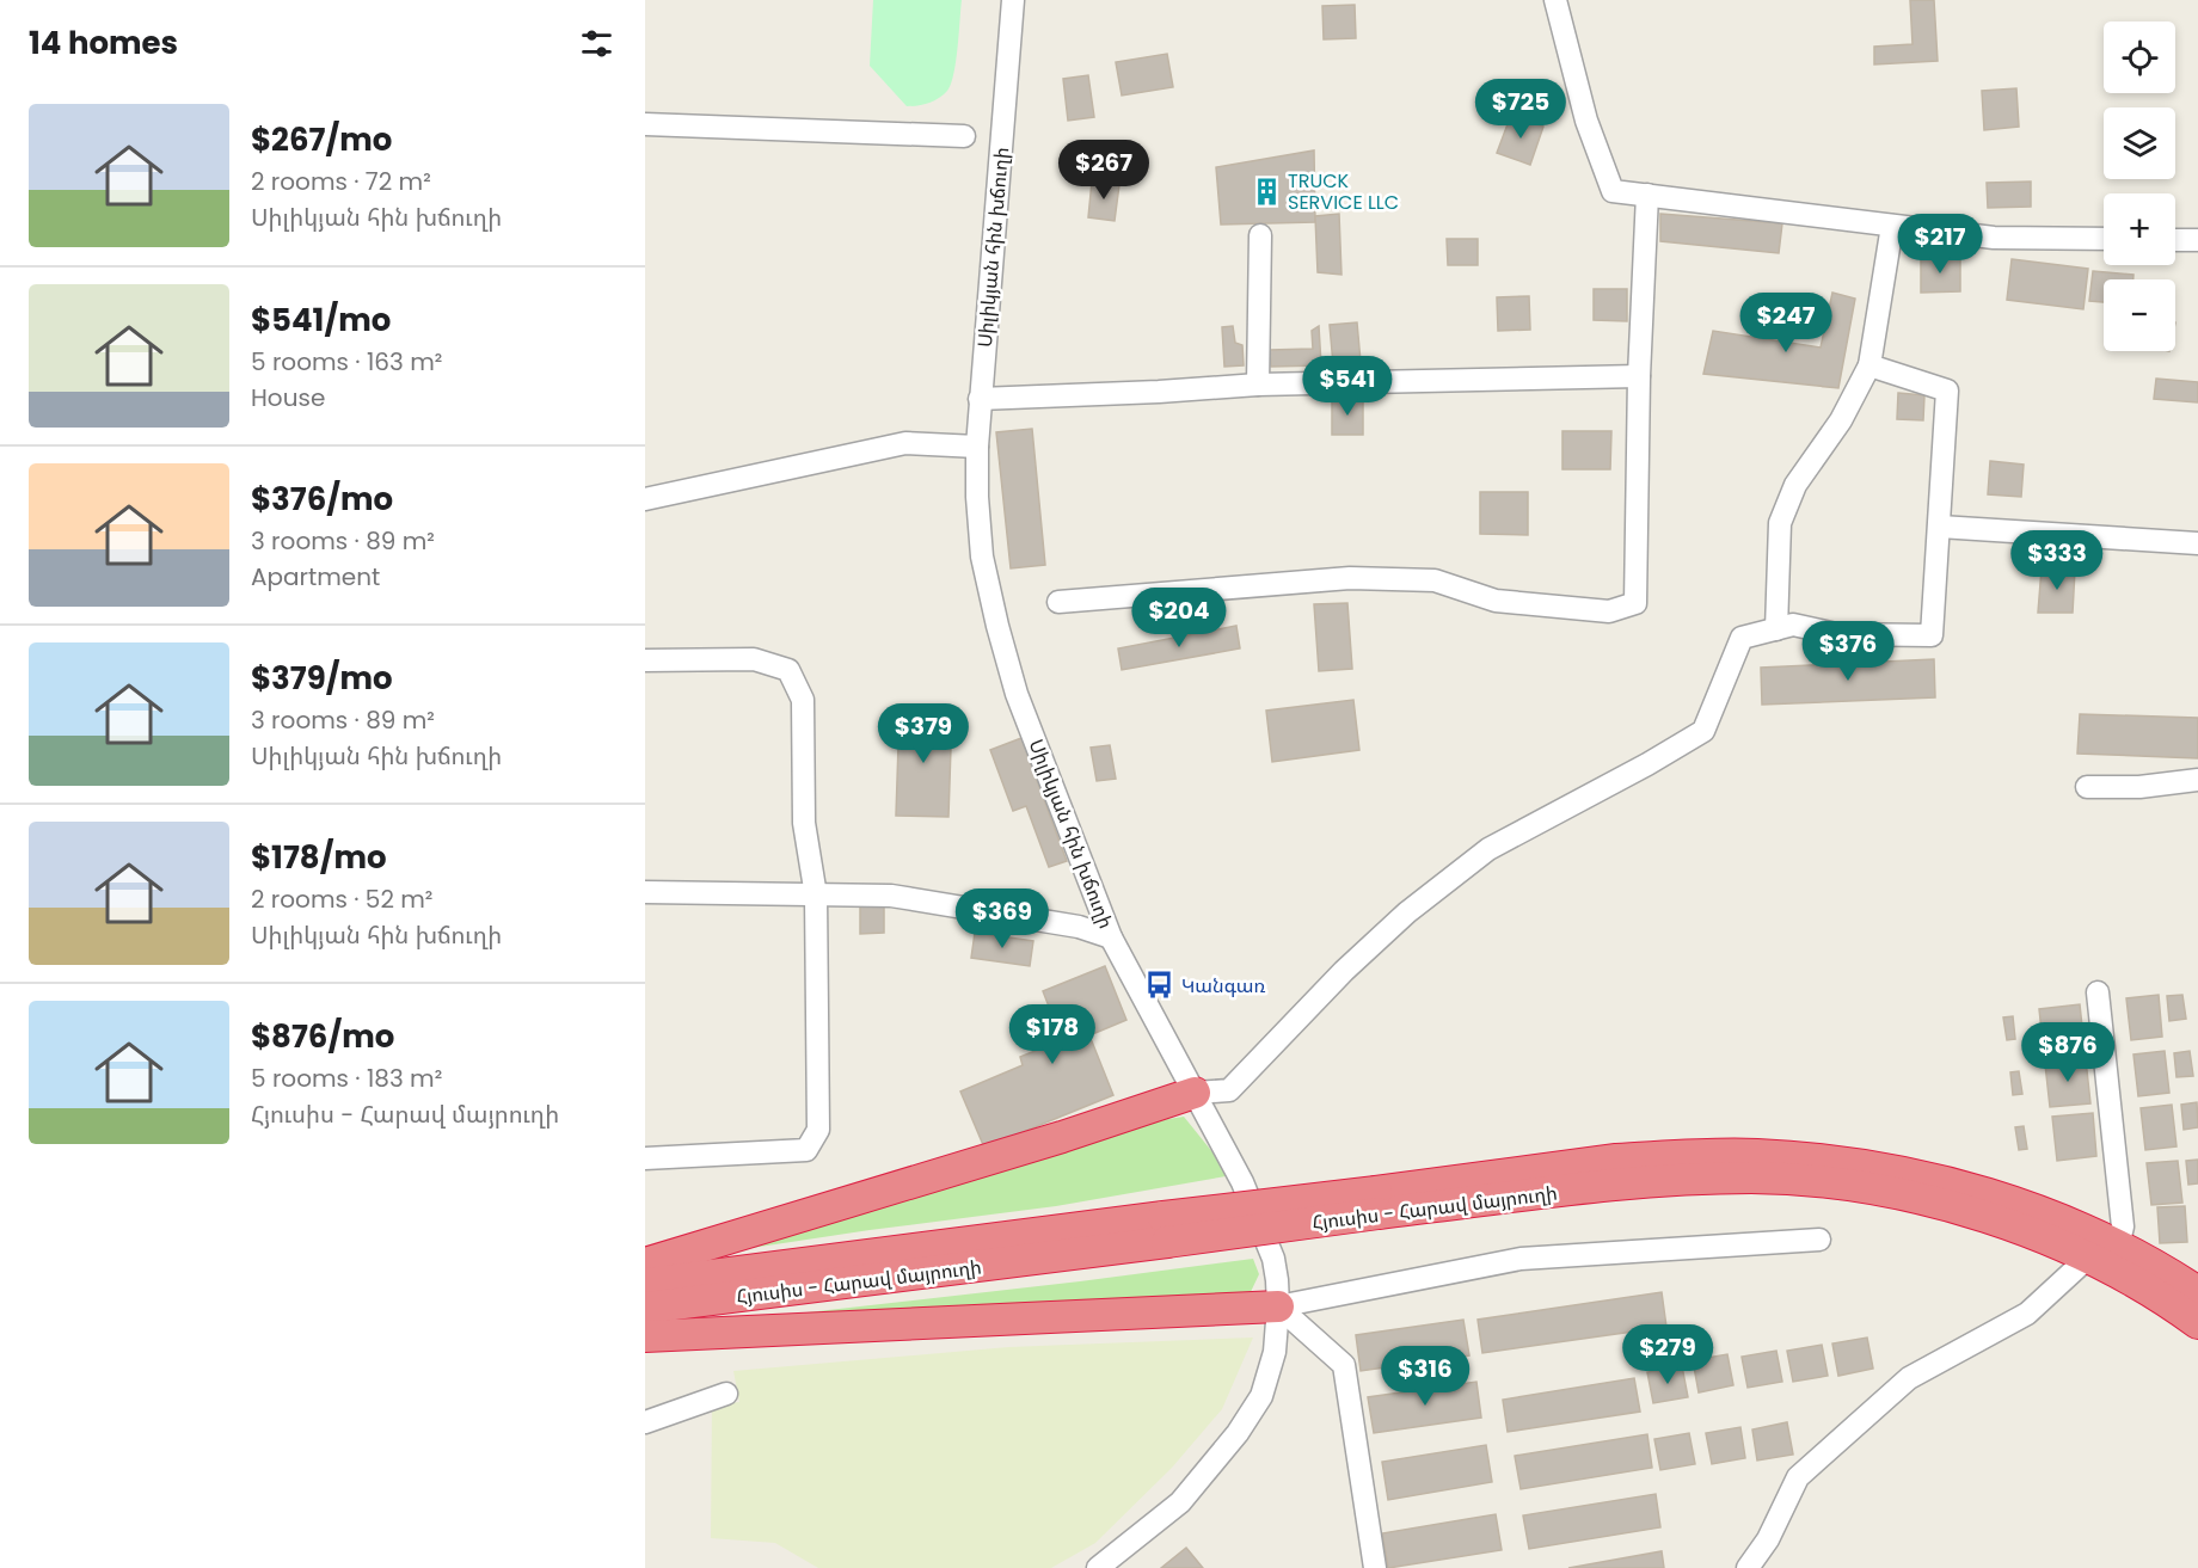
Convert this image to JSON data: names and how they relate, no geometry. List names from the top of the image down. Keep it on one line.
{"streets":{"highway":["Հյուսիս - Հարավ մայրուղի"],"street":["Սիլիկյան հին խճուղի"]},"places":{"building":["TRUCK SERVICE LLC"],"bus stop":["Կանգառ"]},"page":{"heading":"14 homes","map_buttons":["+","−"],"price":["$725","$267","$217","$247","$541","$333","$204","$376","$379","$369","$178","$876","$279","$316"],"list":[{"name":"$267/mo","note":"2 rooms · 72 m² · Սիլիկյան հին խճուղի"},{"name":"$541/mo","note":"5 rooms · 163 m² · House"},{"name":"$376/mo","note":"3 rooms · 89 m² · Apartment"},{"name":"$379/mo","note":"3 rooms · 89 m² · Սիլիկյան հին խճուղի"},{"name":"$178/mo","note":"2 rooms · 52 m² · Սիլիկյան հին խճուղի"},{"name":"$876/mo","note":"5 rooms · 183 m² · Հյուսիս - Հարավ մայրուղի"}]}}
